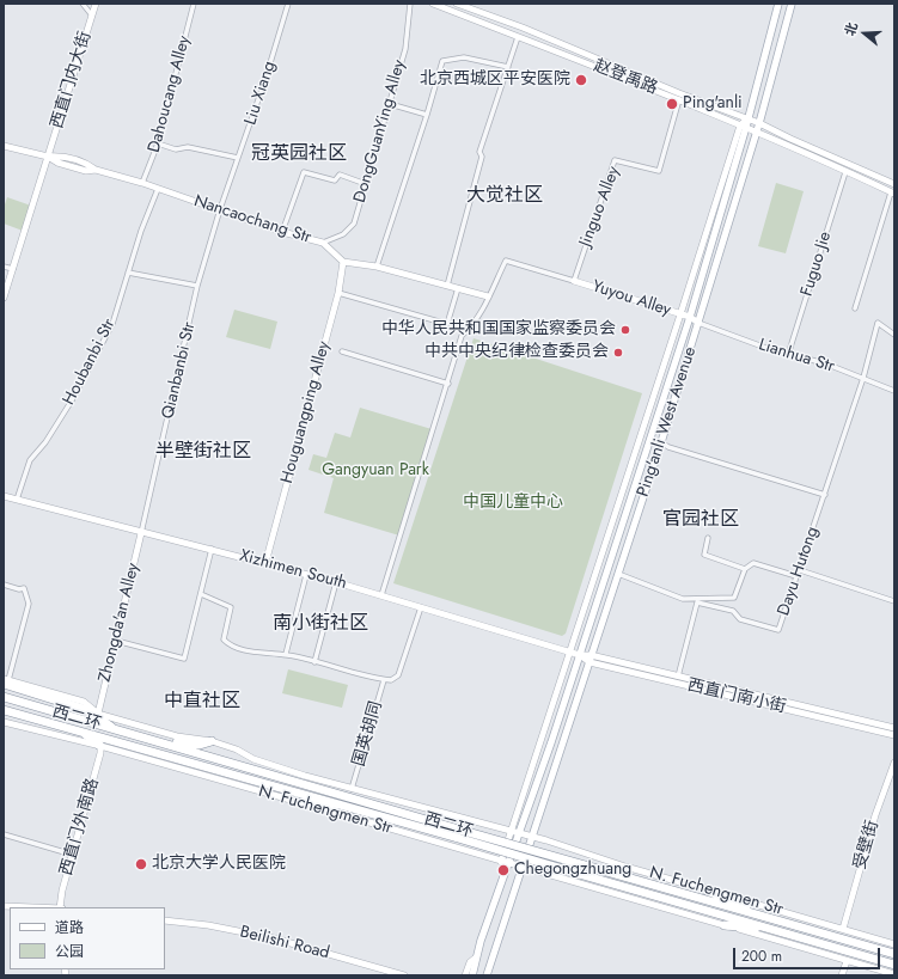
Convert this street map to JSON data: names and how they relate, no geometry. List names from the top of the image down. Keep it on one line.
{"streets":{"highway":["西二环"],"main road":["Ping'anli West Avenue"],"street":["赵登禹路","西直门内大街","Liu Xiang","Dahoucang Alley","DongGuanYing Alley","Jinguo Alley","Nancaochang Str","Fuguo Jie","Yuyou Alley","Lianhua Str","Houbanbi Str","Qianbanbi Str","Houguangping Alley","Xizhimen South","Dayu Hutong","Zhongda'an Alley","西直门南小街","国英胡同","N. Fuchengmen Str","西直门外南路","受壁街","Beilishi Road"]},"crossings":[["赵登禹路","Jinguo Alley"],["赵登禹路","Fuguo Jie"],["赵登禹路","Ping'anli West Avenue"],["西直门内大街","Nancaochang Str"],["Liu Xiang","Nancaochang Str"],["Liu Xiang","Qianbanbi Str"],["Dahoucang Alley","Nancaochang Str"],["DongGuanYing Alley","Nancaochang Str"],["Jinguo Alley","Yuyou Alley"],["Nancaochang Str","Houbanbi Str"],["Nancaochang Str","Qianbanbi Str"],["Nancaochang Str","Houguangping Alley"],["Fuguo Jie","Lianhua Str"],["Yuyou Alley","Ping'anli West Avenue"],["Lianhua Str","Ping'anli West Avenue"],["Lianhua Str","Dayu Hutong"],["Houbanbi Str","Xizhimen South"],["Qianbanbi Str","Xizhimen South"],["Qianbanbi Str","Zhongda'an Alley"],["Houguangping Alley","Xizhimen South"],["Ping'anli West Avenue","Xizhimen South"],["Ping'anli West Avenue","西直门南小街"],["Ping'anli West Avenue","N. Fuchengmen Str"],["Xizhimen South","Zhongda'an Alley"],["Xizhimen South","西直门南小街"],["Dayu Hutong","西直门南小街"],["Zhongda'an Alley","N. Fuchengmen Str"],["国英胡同","N. Fuchengmen Str"],["N. Fuchengmen Str","西直门外南路"],["N. Fuchengmen Str","受壁街"]],"districts":["冠英园社区","大觉社区","半壁街社区","官园社区","南小街社区","中直社区"],"parks":["Gangyuan Park","中国儿童中心"],"places":["北京西城区平安医院","Ping'anli","中华人民共和国国家监察委员会","中共中央纪律检查委员会","北京大学人民医院","Chegongzhuang"],"legend":["道路","公园"],"scale_bar":"200 m","north":"left"}
